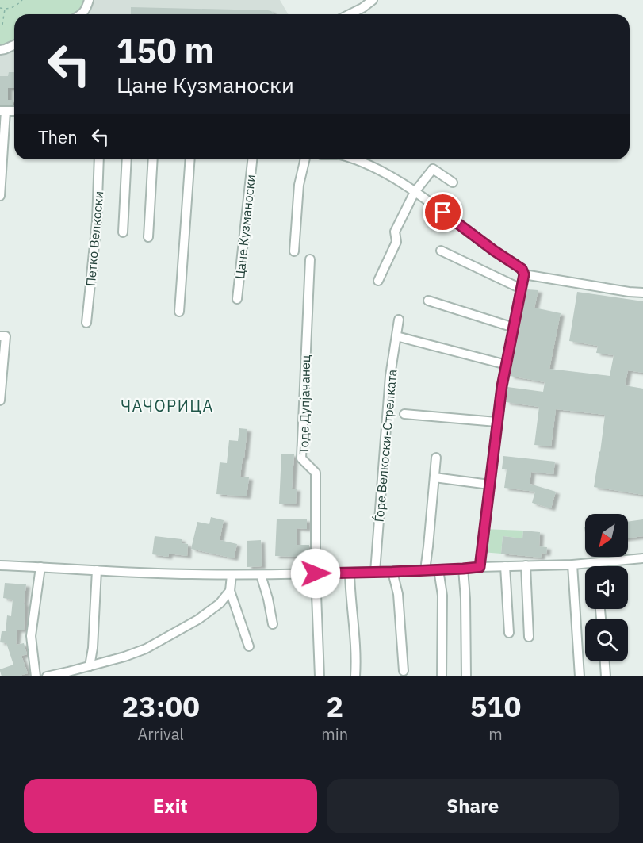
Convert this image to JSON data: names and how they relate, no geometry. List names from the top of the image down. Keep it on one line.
{"streets":{"street":["Цане Кузманоски","Петко Велкоски","Тоде Дупјачанец","Ѓоре Велкоски-Стрелката"]},"districts":["ЧАЧОРИЦА"],"north":"bottom left","page":{"turn":["150 m","Цане Кузманоски"],"then":"Then","eta":["23:00","Arrival","2","min","510","m"],"buttons":["Exit","Share"]}}
